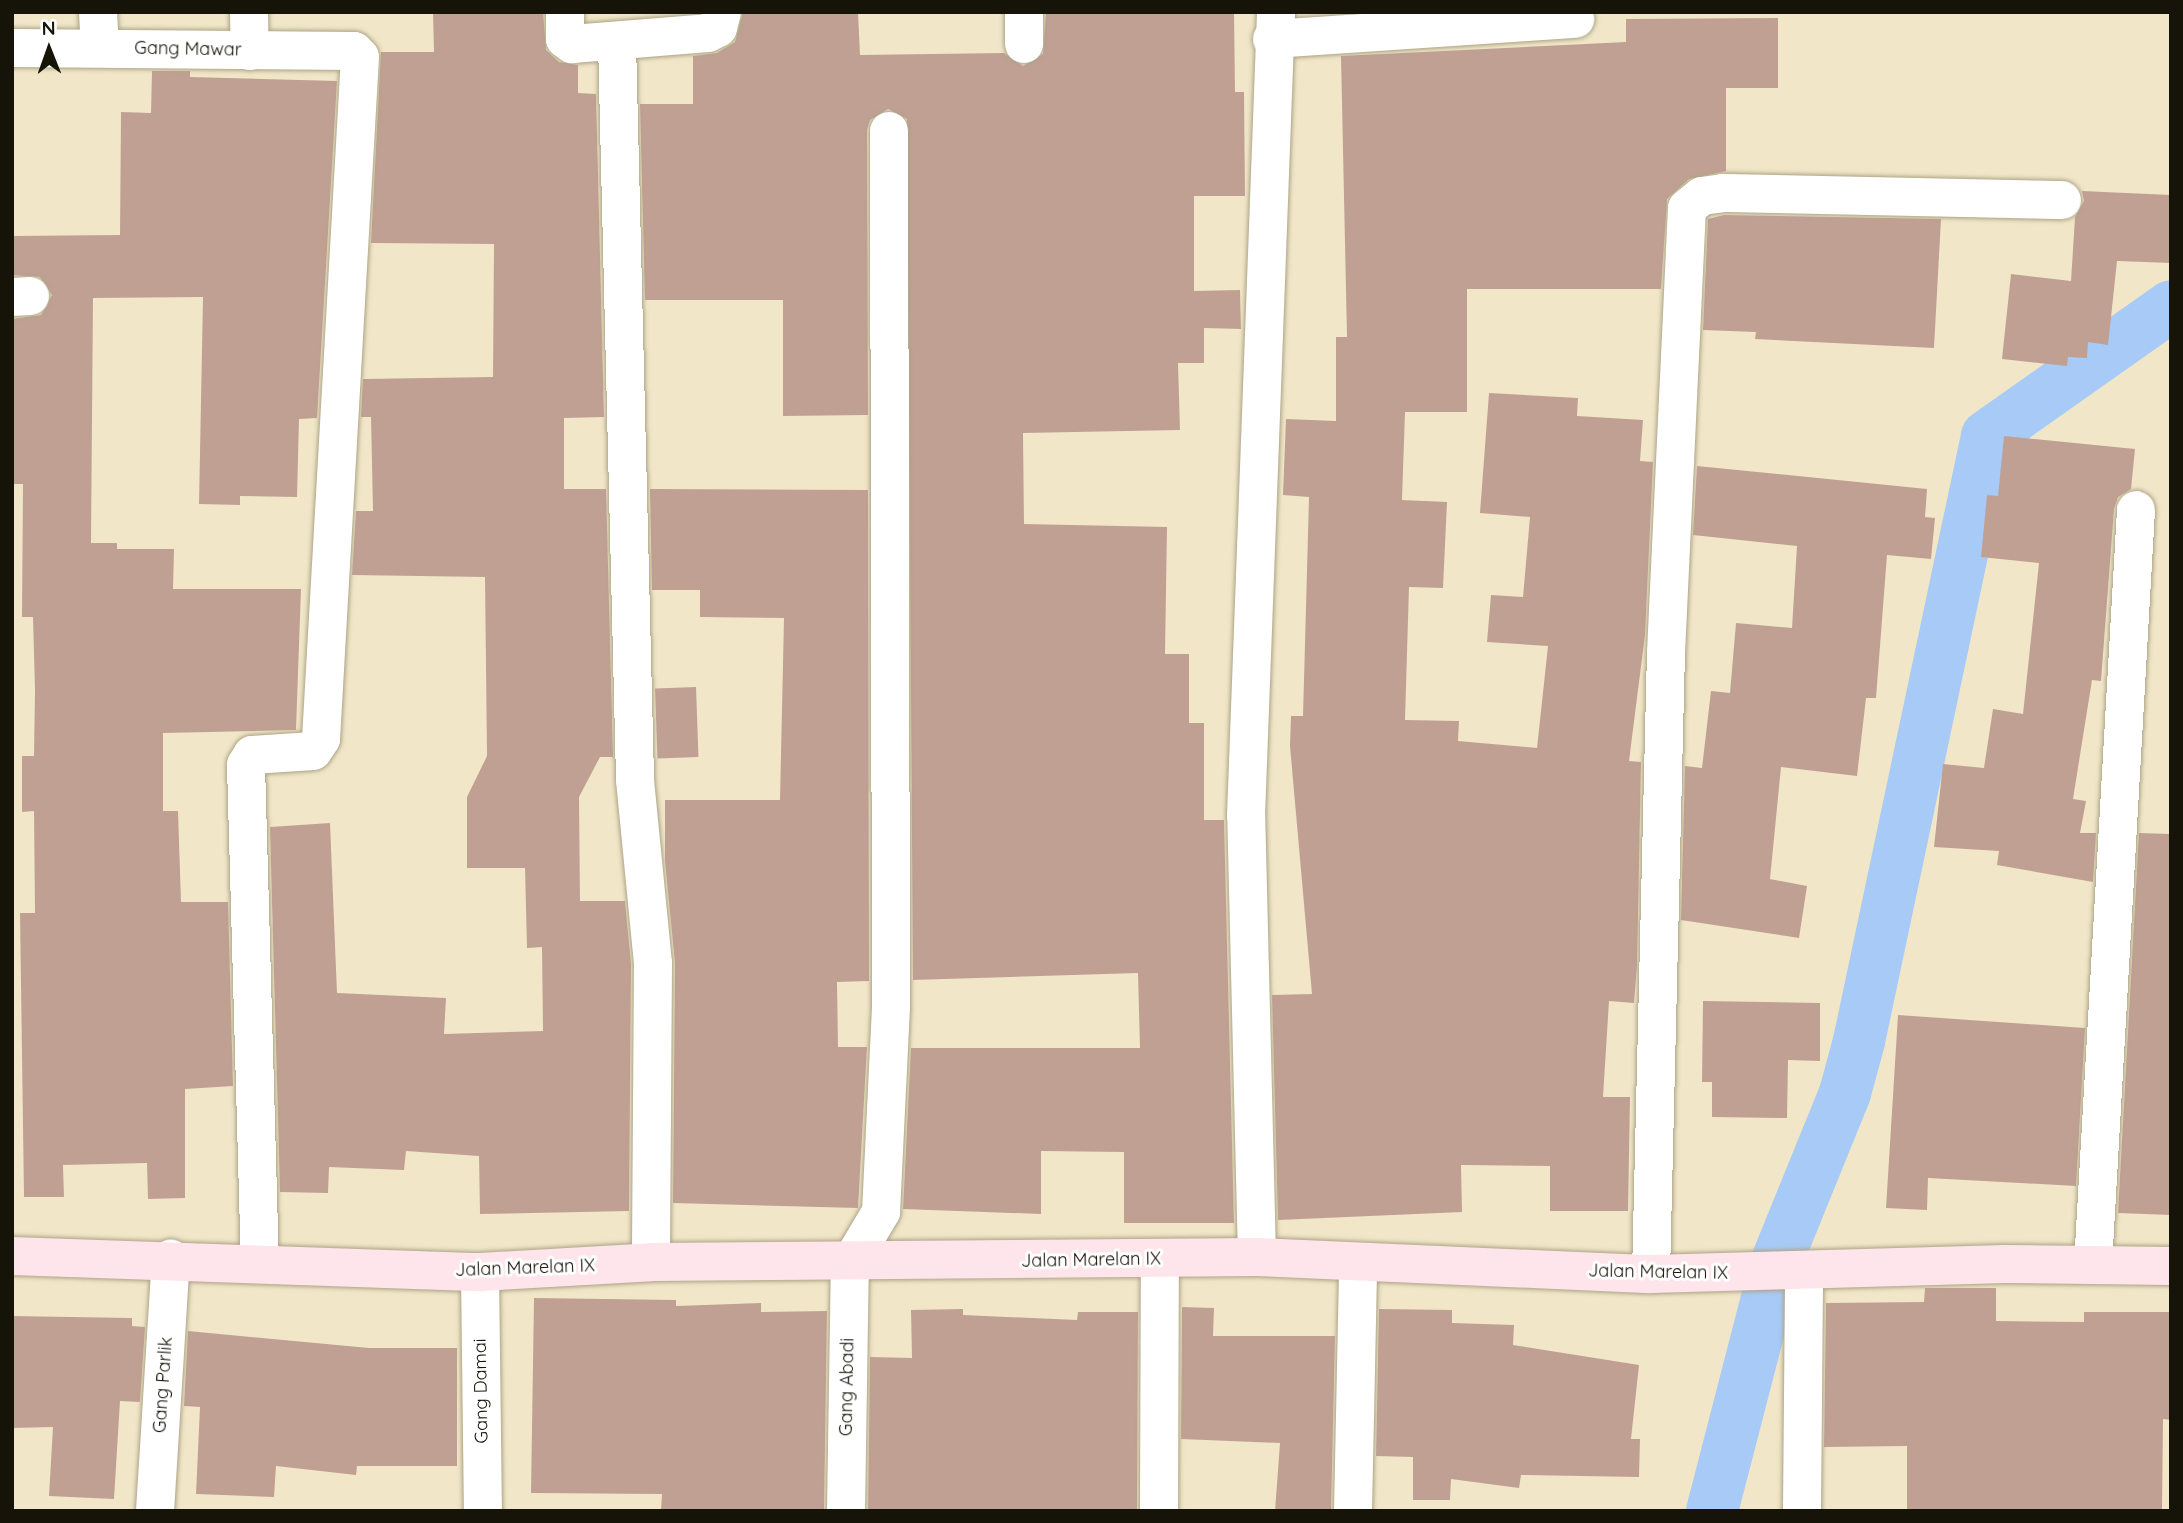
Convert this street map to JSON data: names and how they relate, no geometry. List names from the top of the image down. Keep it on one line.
{"streets":{"main road":["Jalan Marelan IX"],"street":["Gang Mawar","Gang Parlik","Gang Abadi","Gang Damai"]},"crossings":[["Gang Mawar","Jalan Marelan IX"],["Jalan Marelan IX","Gang Parlik"],["Jalan Marelan IX","Gang Abadi"],["Jalan Marelan IX","Gang Damai"]],"north":"top"}
